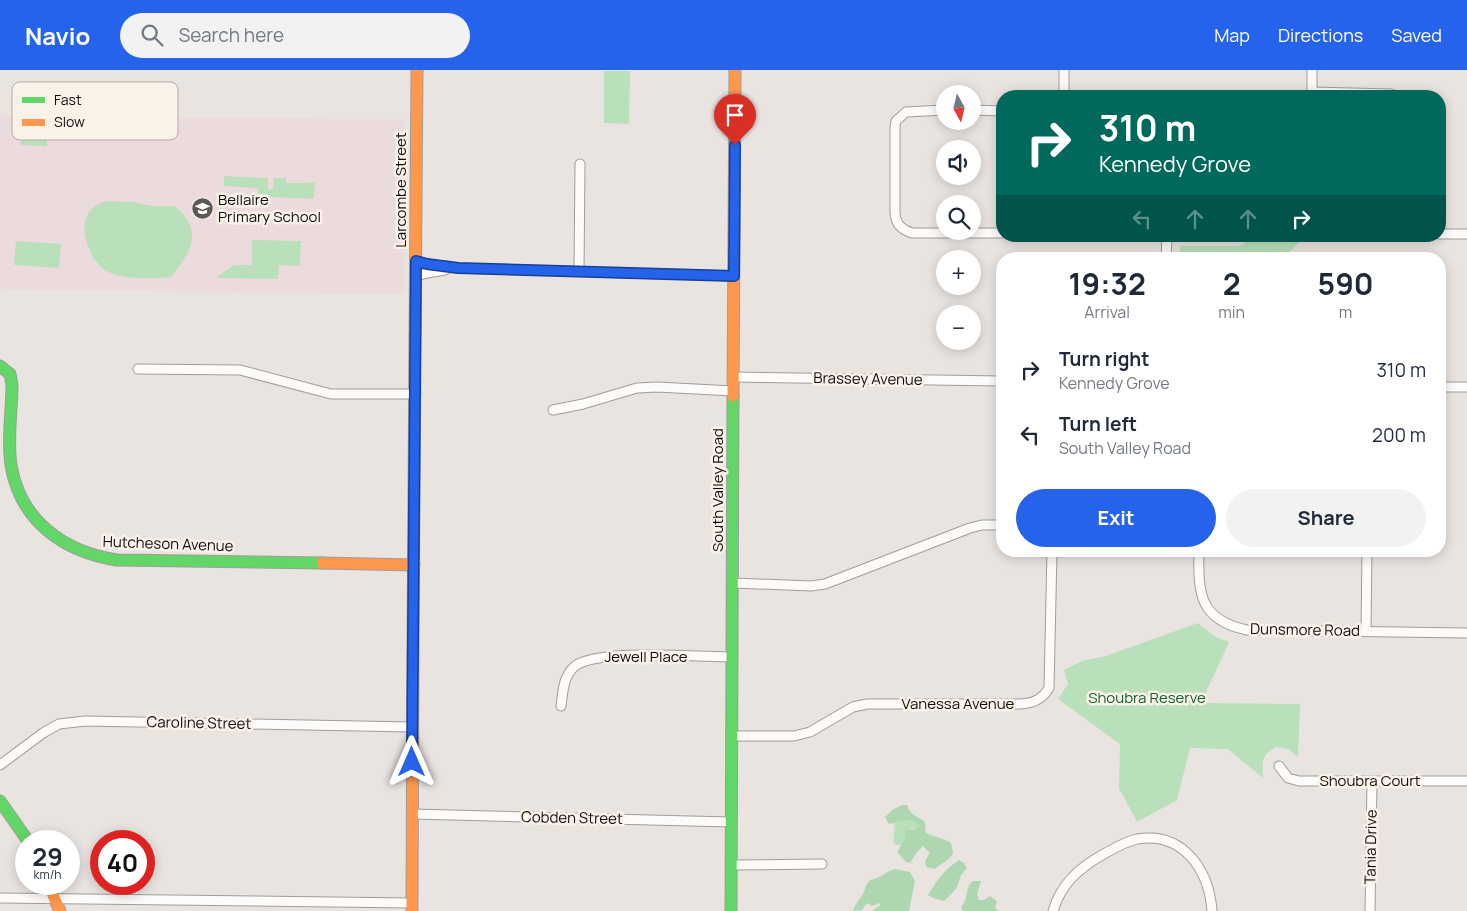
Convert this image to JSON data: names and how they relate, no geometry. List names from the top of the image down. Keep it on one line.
{"streets":{"street":["Larcombe Street","Brassey Avenue","South Valley Road","Hutcheson Avenue","Dunsmore Road","Jewell Place","Vanessa Avenue","Caroline Street","Shoubra Court","Cobden Street","Tania Drive"]},"crossings":[["Larcombe Street","Hutcheson Avenue"],["Larcombe Street","Caroline Street"],["Larcombe Street","Cobden Street"],["Brassey Avenue","South Valley Road"],["South Valley Road","Jewell Place"],["South Valley Road","Vanessa Avenue"],["South Valley Road","Cobden Street"],["Shoubra Court","Tania Drive"]],"parks":["Shoubra Reserve"],"places":{"school or university":["Bellaire Primary School"]},"legend":["Fast","Slow"],"north":"bottom","page":{"header":"Navio","search":"Search here","nav":["Map","Directions","Saved"],"map_buttons":["+","−"],"turn":["310 m","Kennedy Grove"],"eta":["19:32","Arrival","2","min","590","m"],"list":[{"name":"Turn right","note":"Kennedy Grove","value":"310 m"},{"name":"Turn left","note":"South Valley Road","value":"200 m"}],"buttons":["Exit","Share"],"speed":"29 km/h","limit":"40"}}
